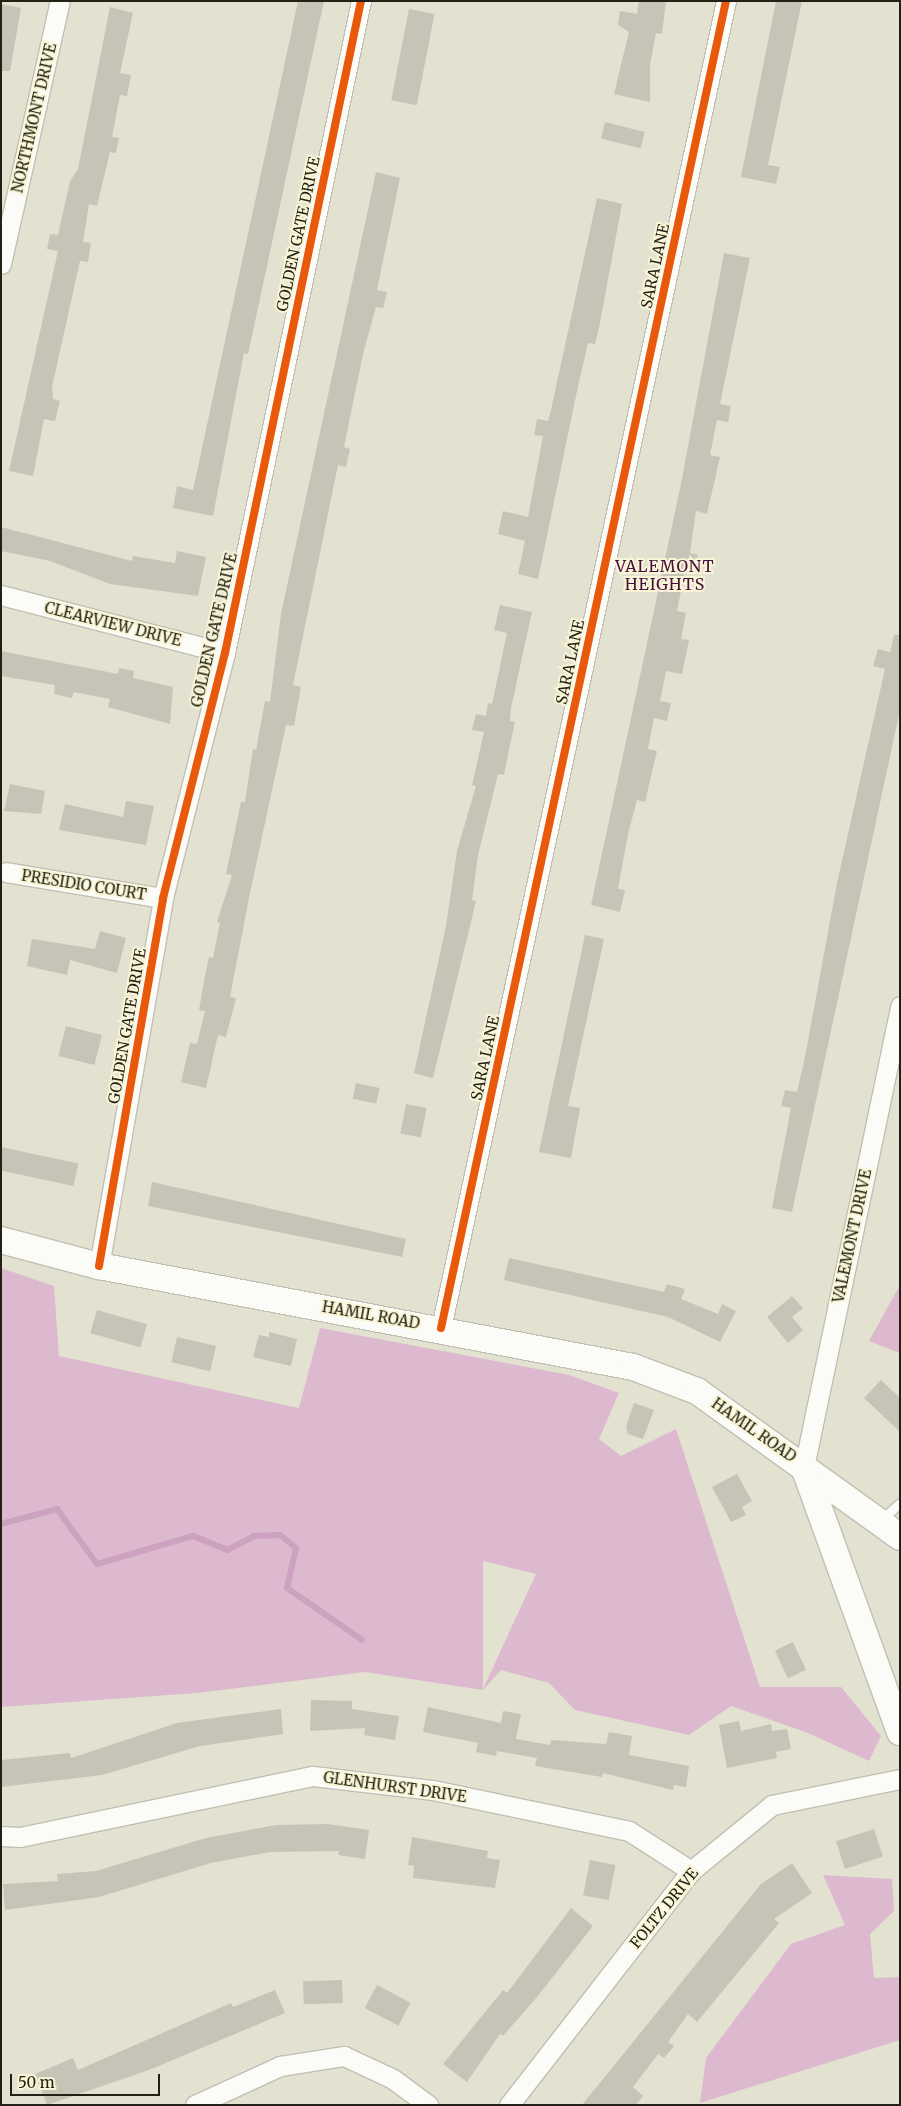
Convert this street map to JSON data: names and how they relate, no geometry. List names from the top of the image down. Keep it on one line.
{"streets":{"street":["NORTHMONT DRIVE","GOLDEN GATE DRIVE","SARA LANE","CLEARVIEW DRIVE","PRESIDIO COURT","VALEMONT DRIVE","HAMIL ROAD","GLENHURST DRIVE","FOLTZ DRIVE"]},"crossings":[["GOLDEN GATE DRIVE","CLEARVIEW DRIVE"],["GOLDEN GATE DRIVE","PRESIDIO COURT"],["GOLDEN GATE DRIVE","HAMIL ROAD"],["SARA LANE","HAMIL ROAD"],["VALEMONT DRIVE","HAMIL ROAD"],["GLENHURST DRIVE","FOLTZ DRIVE"]],"districts":["VALEMONT HEIGHTS"],"scale_bar":"50 m"}
